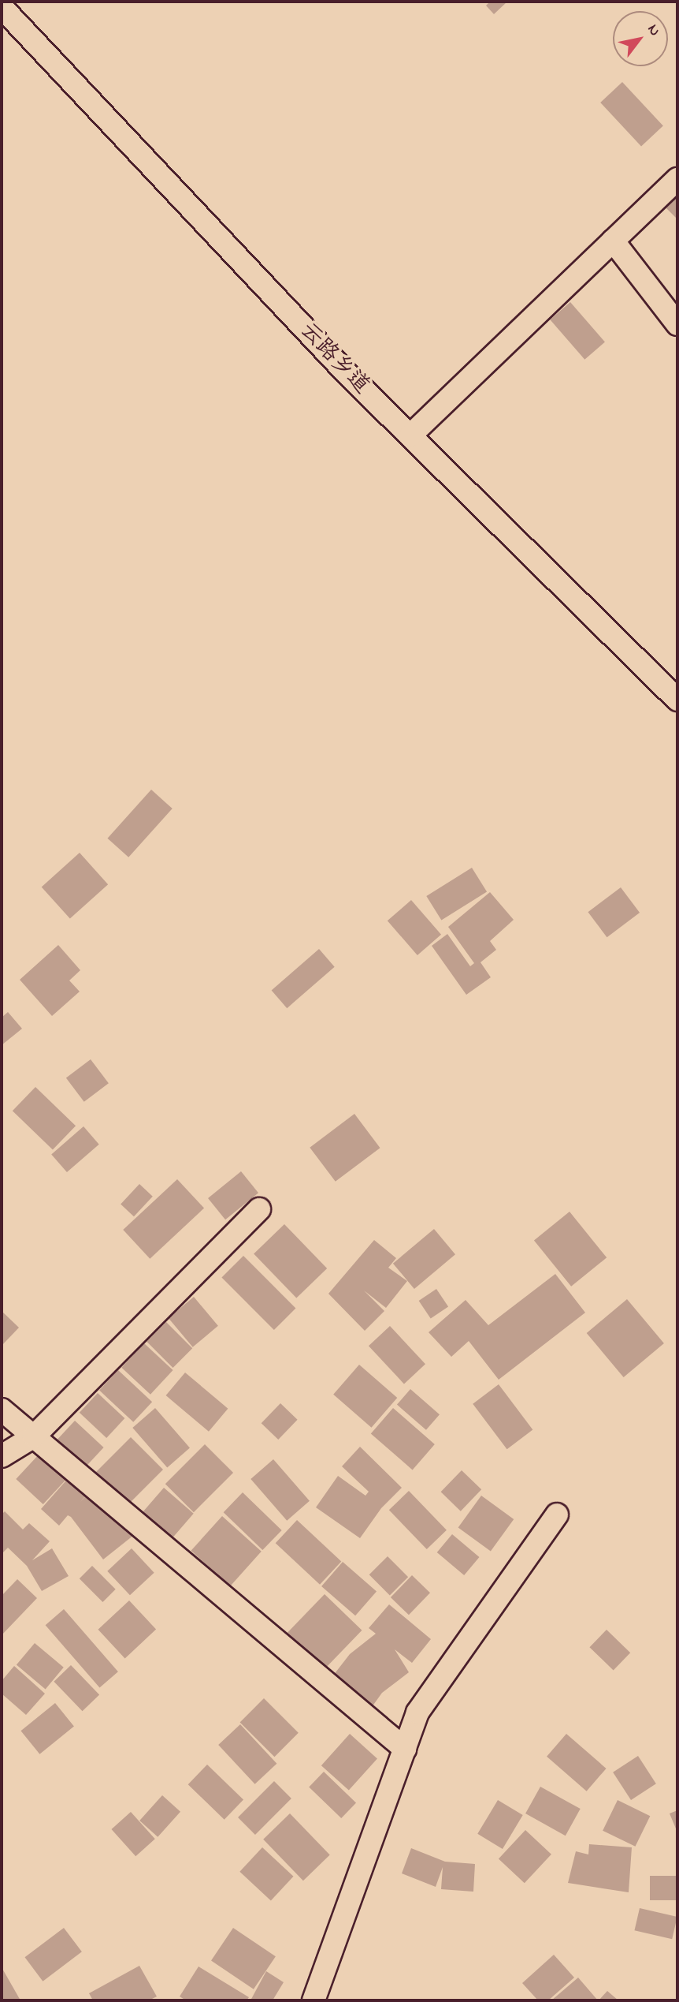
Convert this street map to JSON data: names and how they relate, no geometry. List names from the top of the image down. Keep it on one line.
{"streets":{"street":["云路乡道"]},"north":"top right"}
